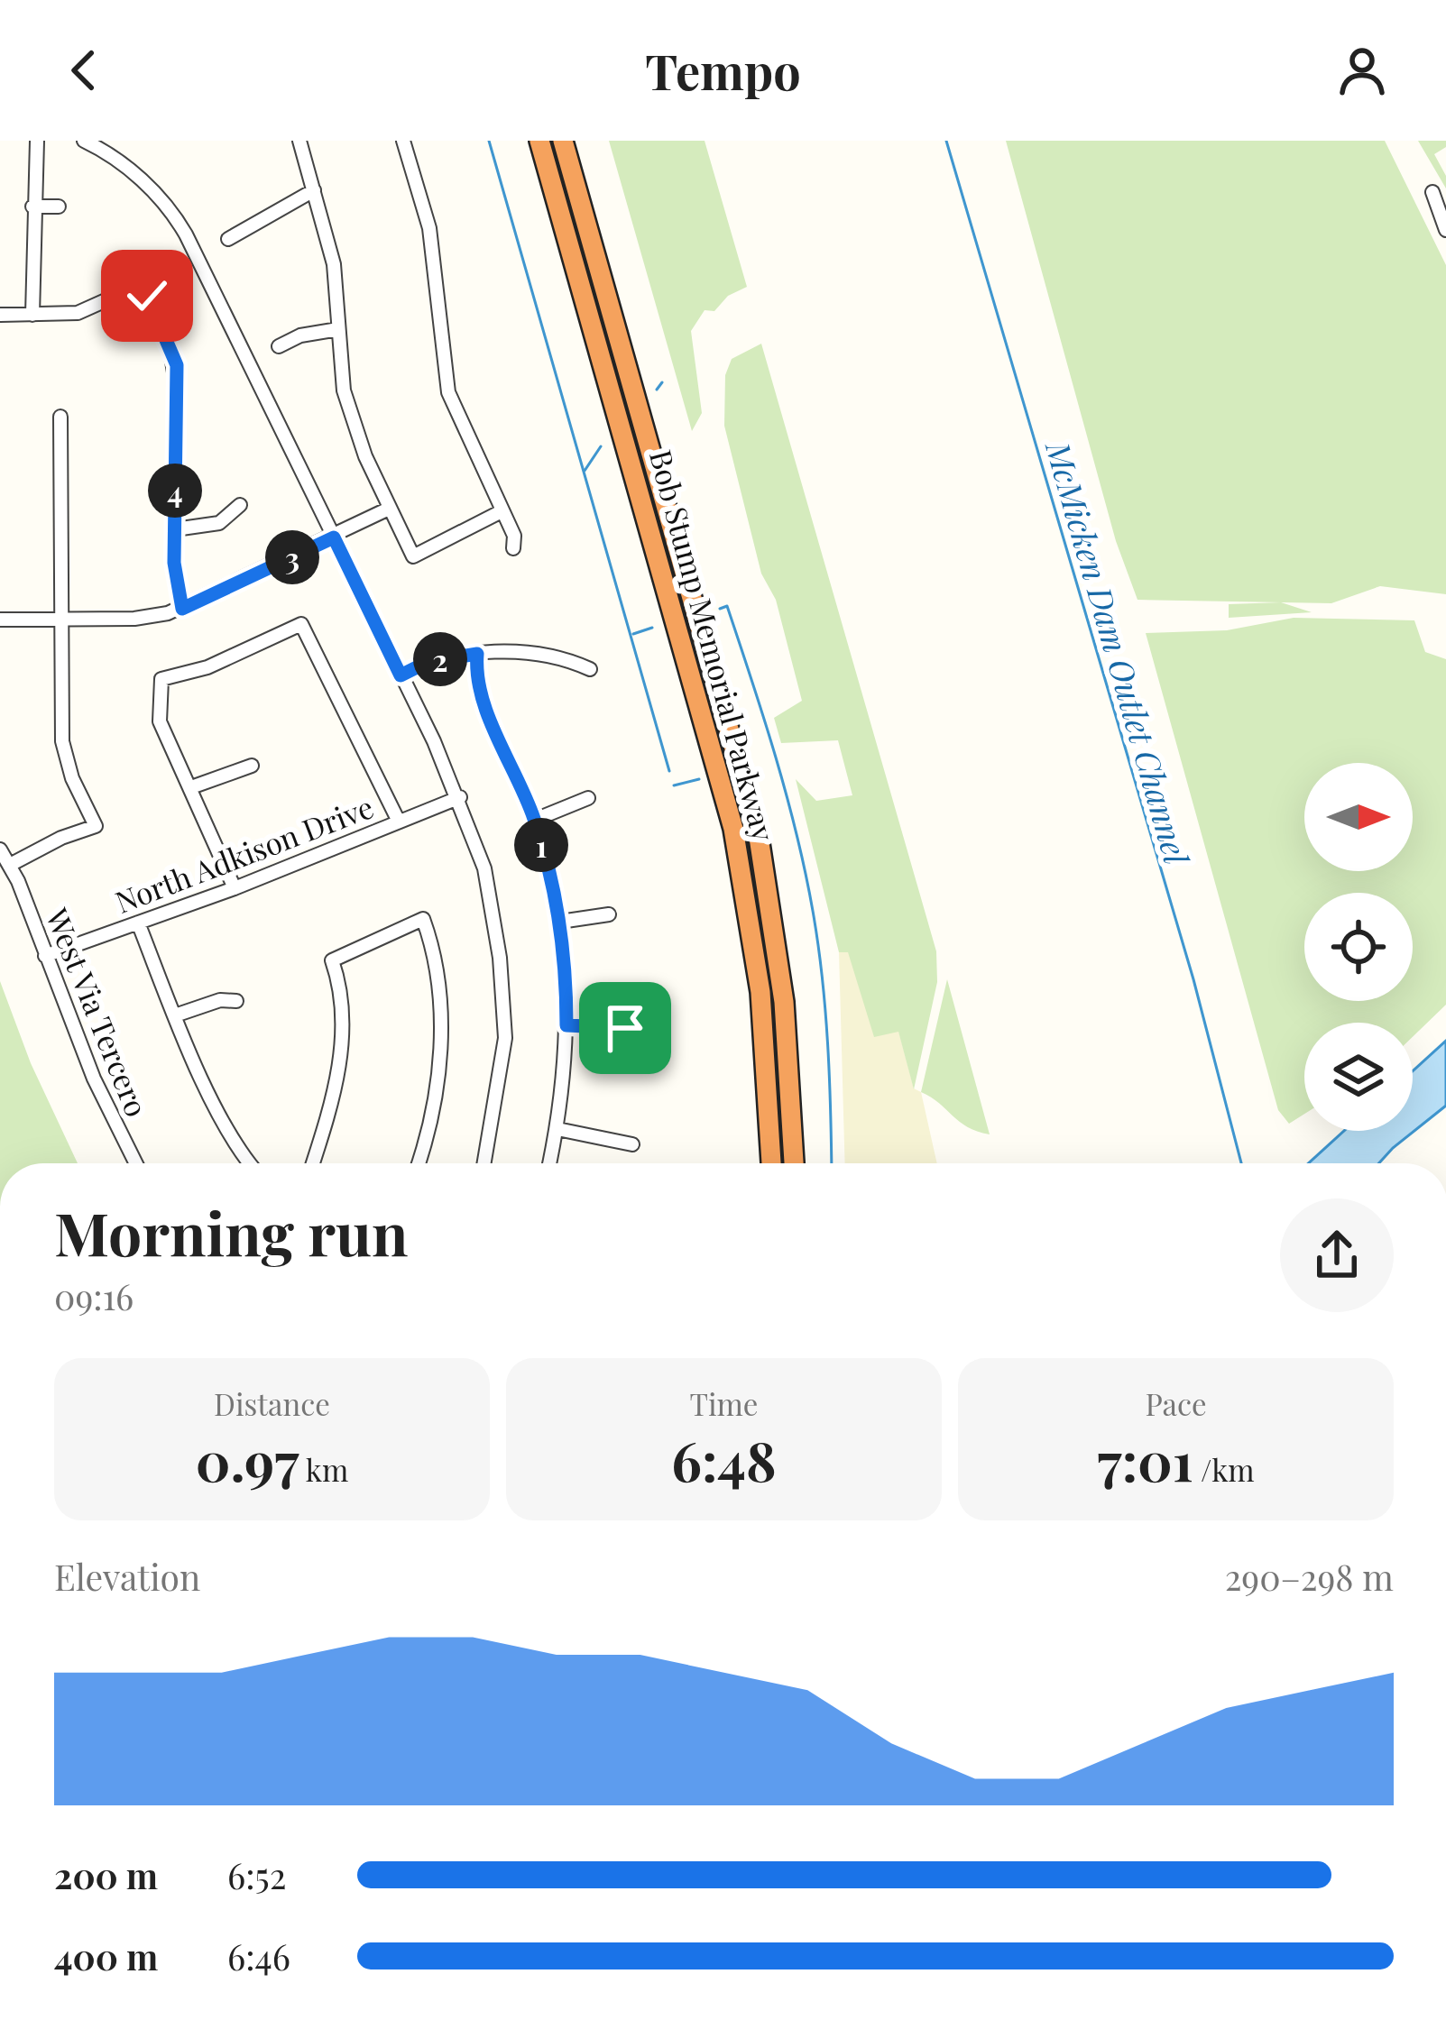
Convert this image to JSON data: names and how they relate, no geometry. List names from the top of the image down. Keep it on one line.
{"streets":{"highway":["Bob Stump Memorial Parkway"],"street":["North Adkison Drive","West Via Tercero"]},"crossings":[["North Adkison Drive","West Via Tercero"]],"water":["McMicken Dam Outlet Channel"],"north":"right","page":{"header":"Tempo","pins":["4","3","2","1"],"heading":["Morning run","09:16"],"stats":[["Distance","0.97 km"],["Time","6:48"],["Pace","7:01 /km"]],"chart":["Elevation","290–298 m"],"list":[{"name":"200 m","note":"6:52"},{"name":"400 m","note":"6:46"}]}}
